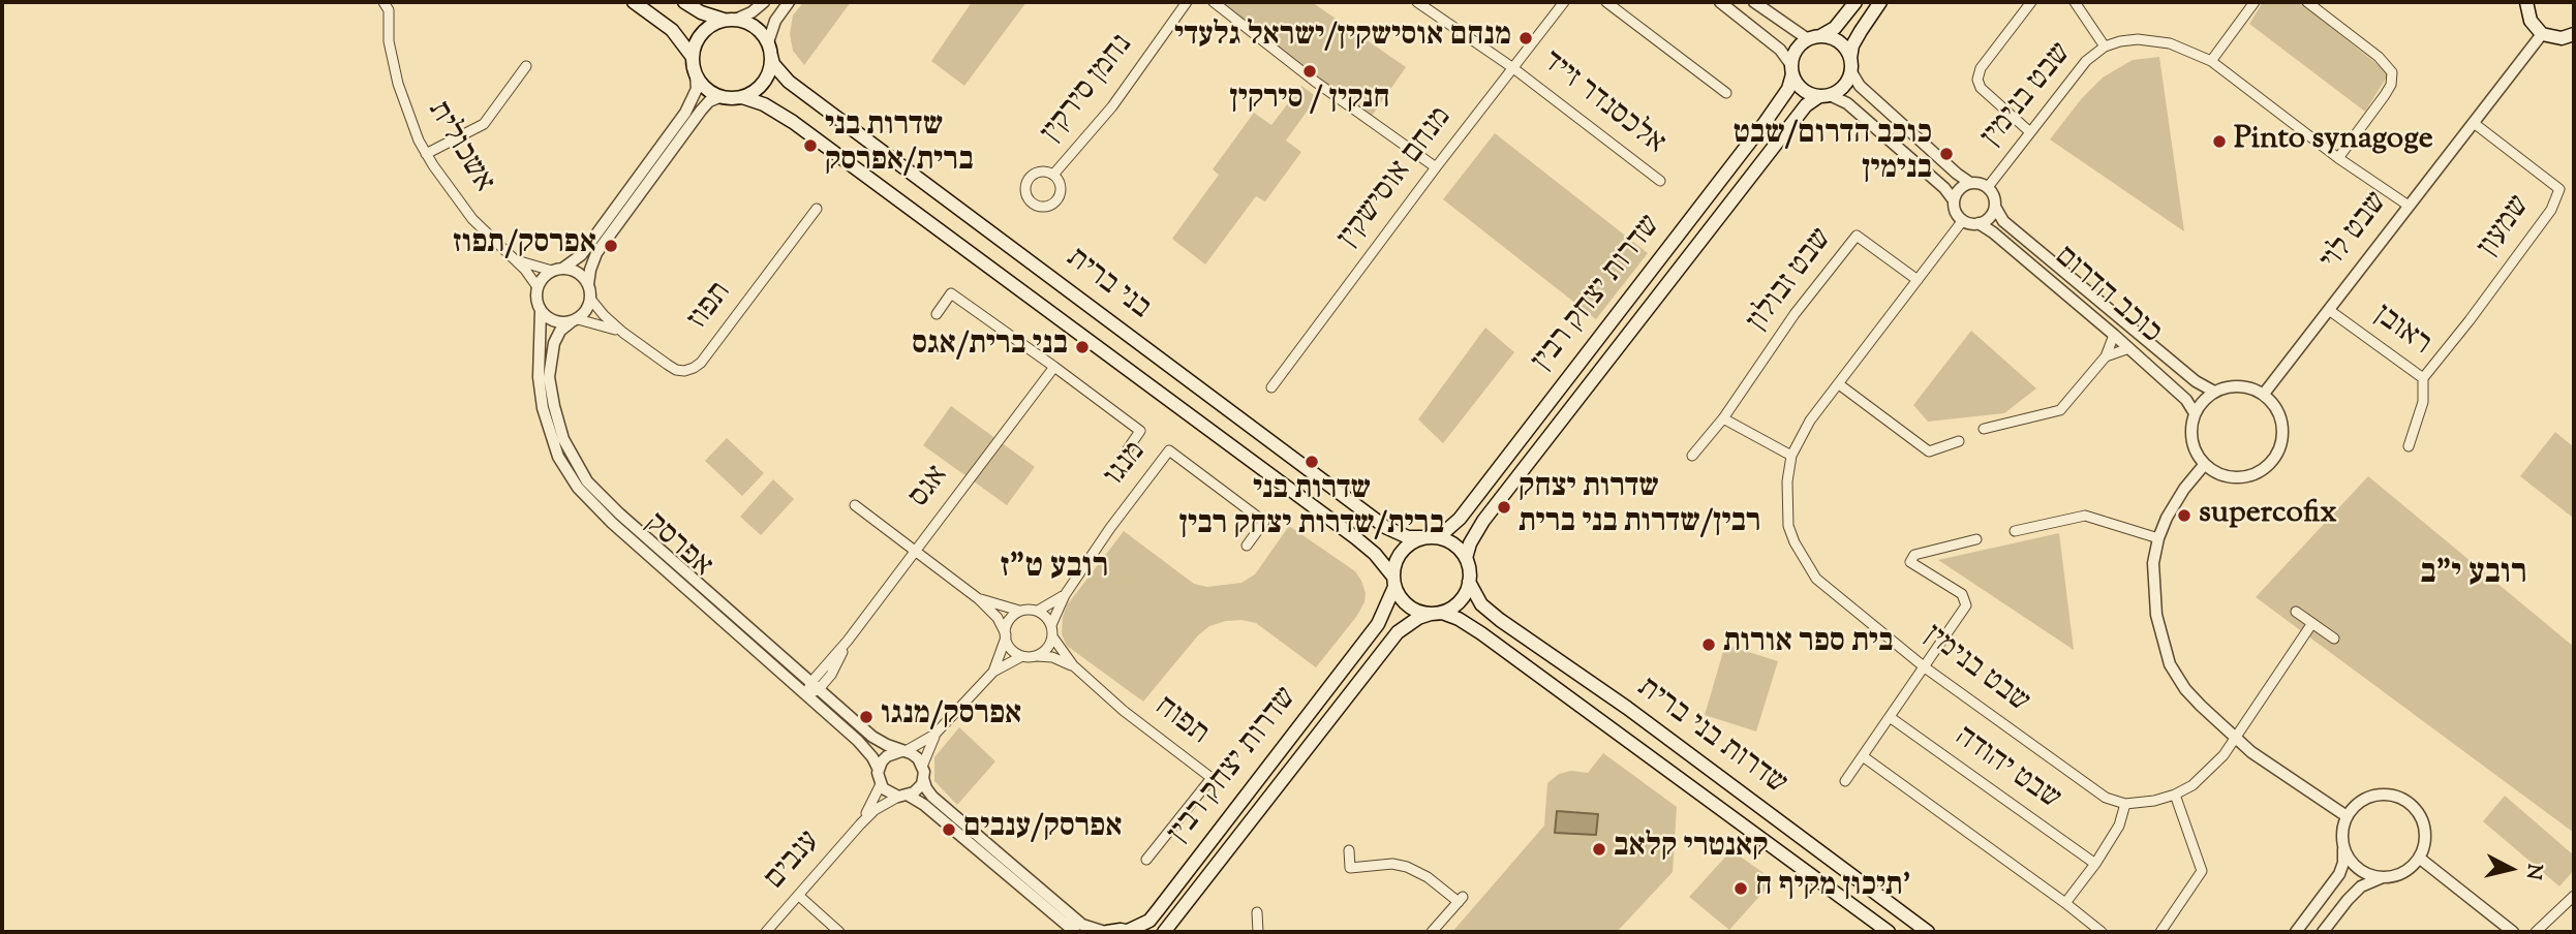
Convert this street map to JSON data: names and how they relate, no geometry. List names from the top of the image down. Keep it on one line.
{"streets":{"main road":["בני ברית","שדרות יצחק רבין","שדרות בני ברית"],"street":["נחמן סירקין","שבט בנימין","אלכסנדר זייד","אשכולית","מנחם אוסישקין","שמעון","שבט לוי","שבט זבולון","כוכב הדרום","תפוז","ראובן","מנגו","אגס","אפרסק","תפוח","שבט יהודה","ענבים"]},"crossings":[["שבט בנימין","שבט לוי"],["שבט בנימין","שבט זבולון"],["שבט בנימין","כוכב הדרום"],["אלכסנדר זייד","מנחם אוסישקין"],["אשכולית","תפוז"],["אשכולית","אפרסק"],["שמעון","שבט לוי"],["שמעון","ראובן"],["שבט לוי","כוכב הדרום"],["שבט לוי","ראובן"],["בני ברית","שדרות יצחק רבין"],["בני ברית","שדרות בני ברית"],["שדרות יצחק רבין","שדרות בני ברית"],["תפוז","אפרסק"],["מנגו","תפוח"],["אגס","אפרסק"],["אפרסק","ענבים"]],"districts":["רובע ט\"ז","רובע י\"ב"],"places":["מנחם אוסישקין/ישראל גלעדי","חנקין / סירקין","Pinto synagoge","שדרות בני ברית/אפרסק","כוכב הדרום/שבט בנימין","אפרסק/תפוז","בני ברית/אגס","שדרות בני ברית/שדרות יצחק רבין","שדרות יצחק רבין/שדרות בני ברית","supercofix","בית ספר אורות","אפרסק/מנגו","אפרסק/ענבים","קאנטרי קלאב","תיכון מקיף ח'"],"north":"right"}
